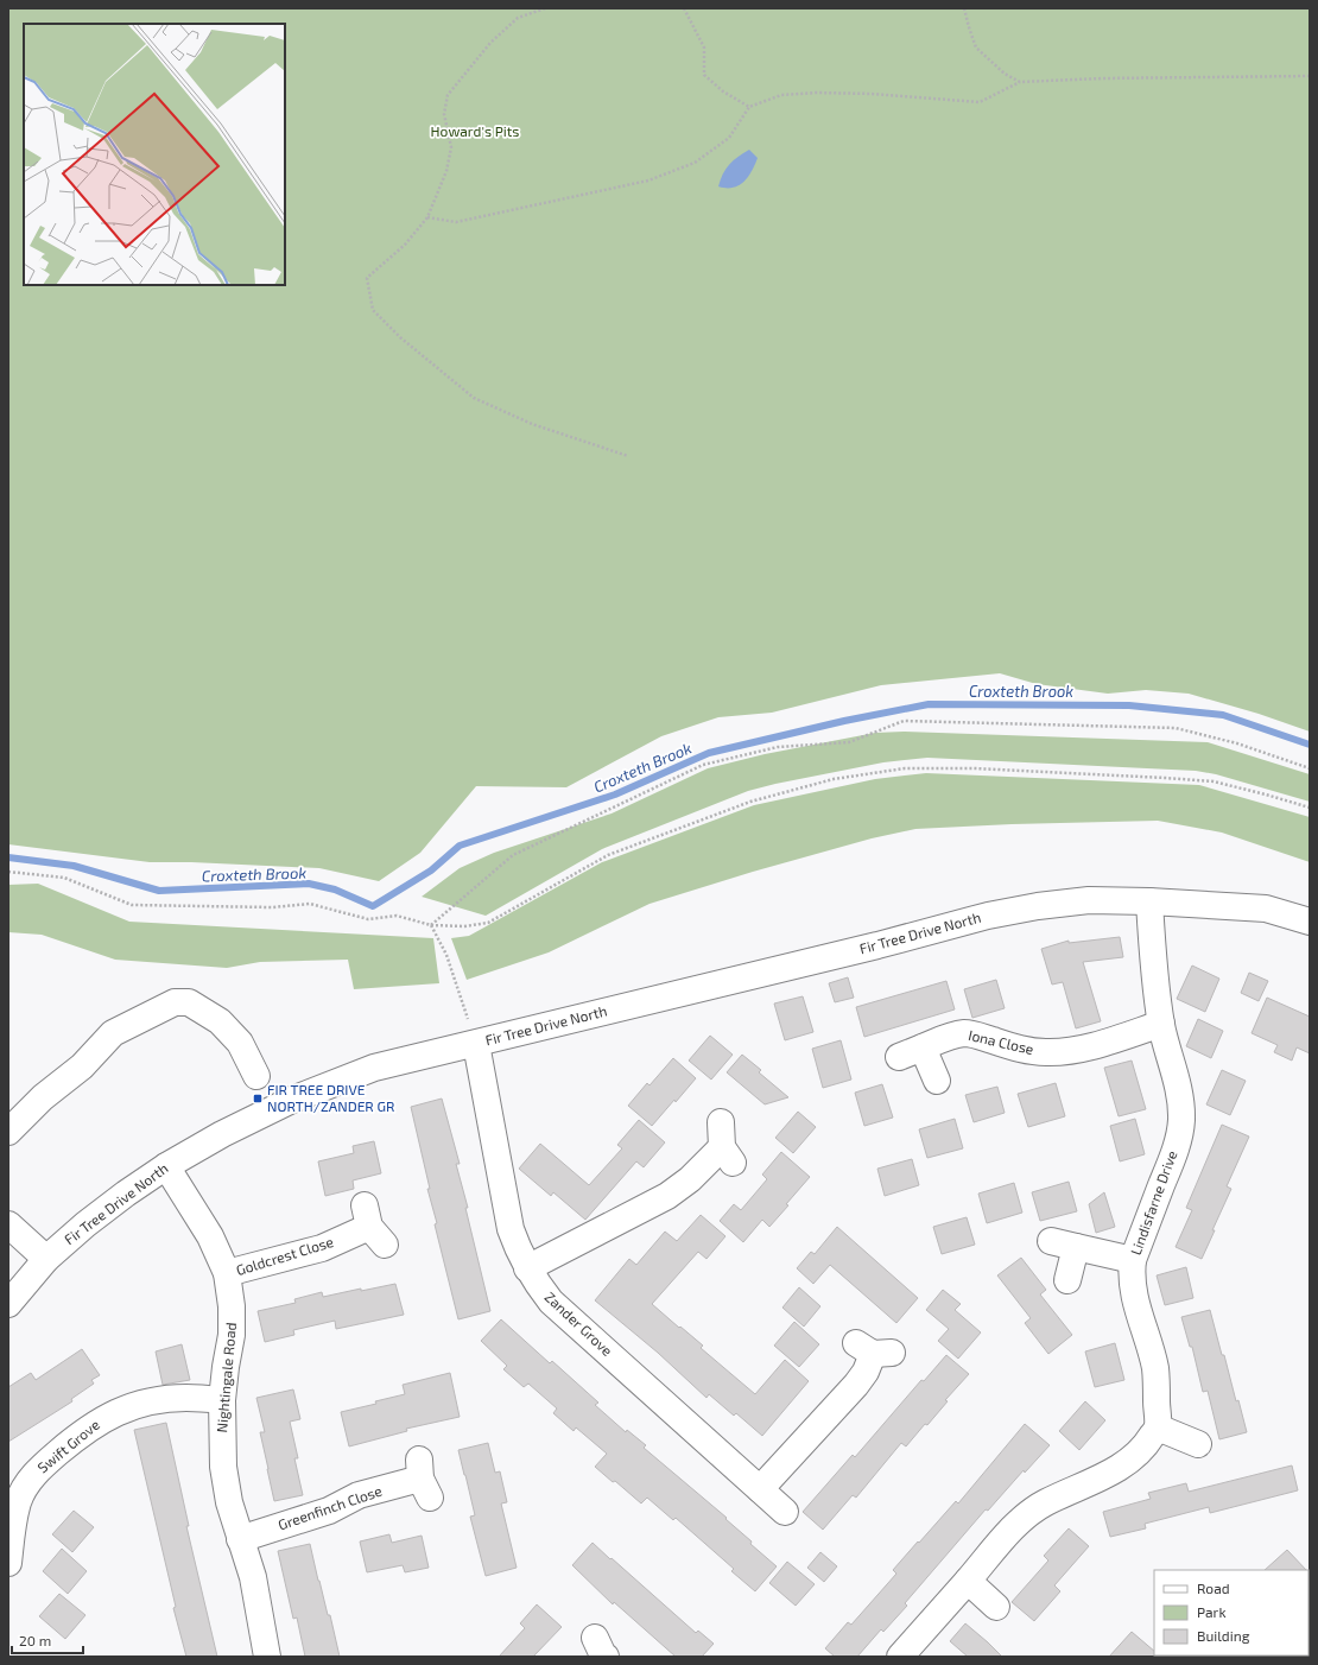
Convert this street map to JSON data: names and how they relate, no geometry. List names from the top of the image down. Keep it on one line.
{"streets":{"street":["Fir Tree Drive North","Iona Close","Lindisfarne Drive","Goldcrest Close","Zander Grove","Nightingale Road","Swift Grove","Greenfinch Close"]},"crossings":[["Fir Tree Drive North","Lindisfarne Drive"],["Fir Tree Drive North","Zander Grove"],["Fir Tree Drive North","Nightingale Road"],["Iona Close","Lindisfarne Drive"],["Goldcrest Close","Nightingale Road"],["Nightingale Road","Swift Grove"],["Nightingale Road","Greenfinch Close"]],"water":["Croxteth Brook"],"parks":["Howard's Pits"],"places":{"transit":["FIR TREE DRIVE NORTH/ZANDER GR"]},"legend":["Road","Park","Building"],"scale_bar":"20 m"}
